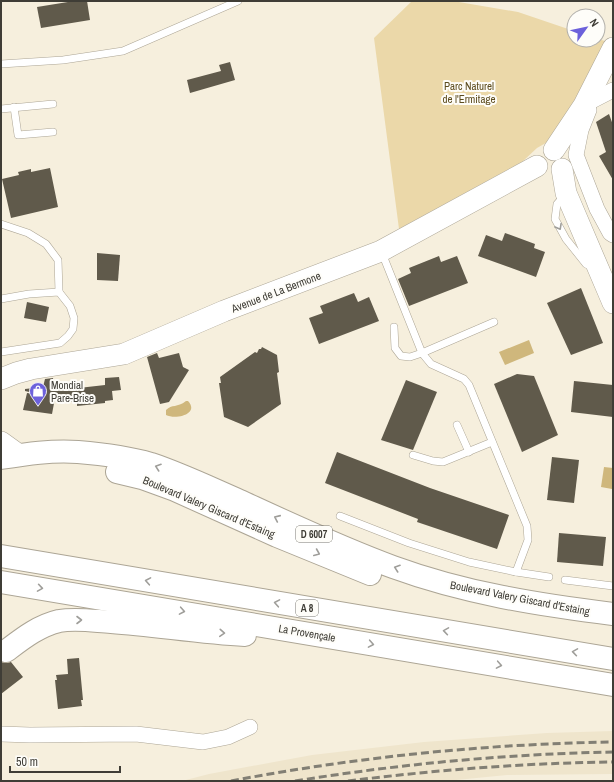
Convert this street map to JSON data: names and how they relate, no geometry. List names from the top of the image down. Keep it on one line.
{"streets":{"main road":["Boulevard Valery Giscard d'Estaing","D 6007","A 8","La Provençale"],"street":["Avenue de La Bermone"]},"parks":["Parc Naturel de l'Ermitage"],"places":{"shop":["Mondial Pare-Brise"]},"scale_bar":"50 m","north":"top right"}
